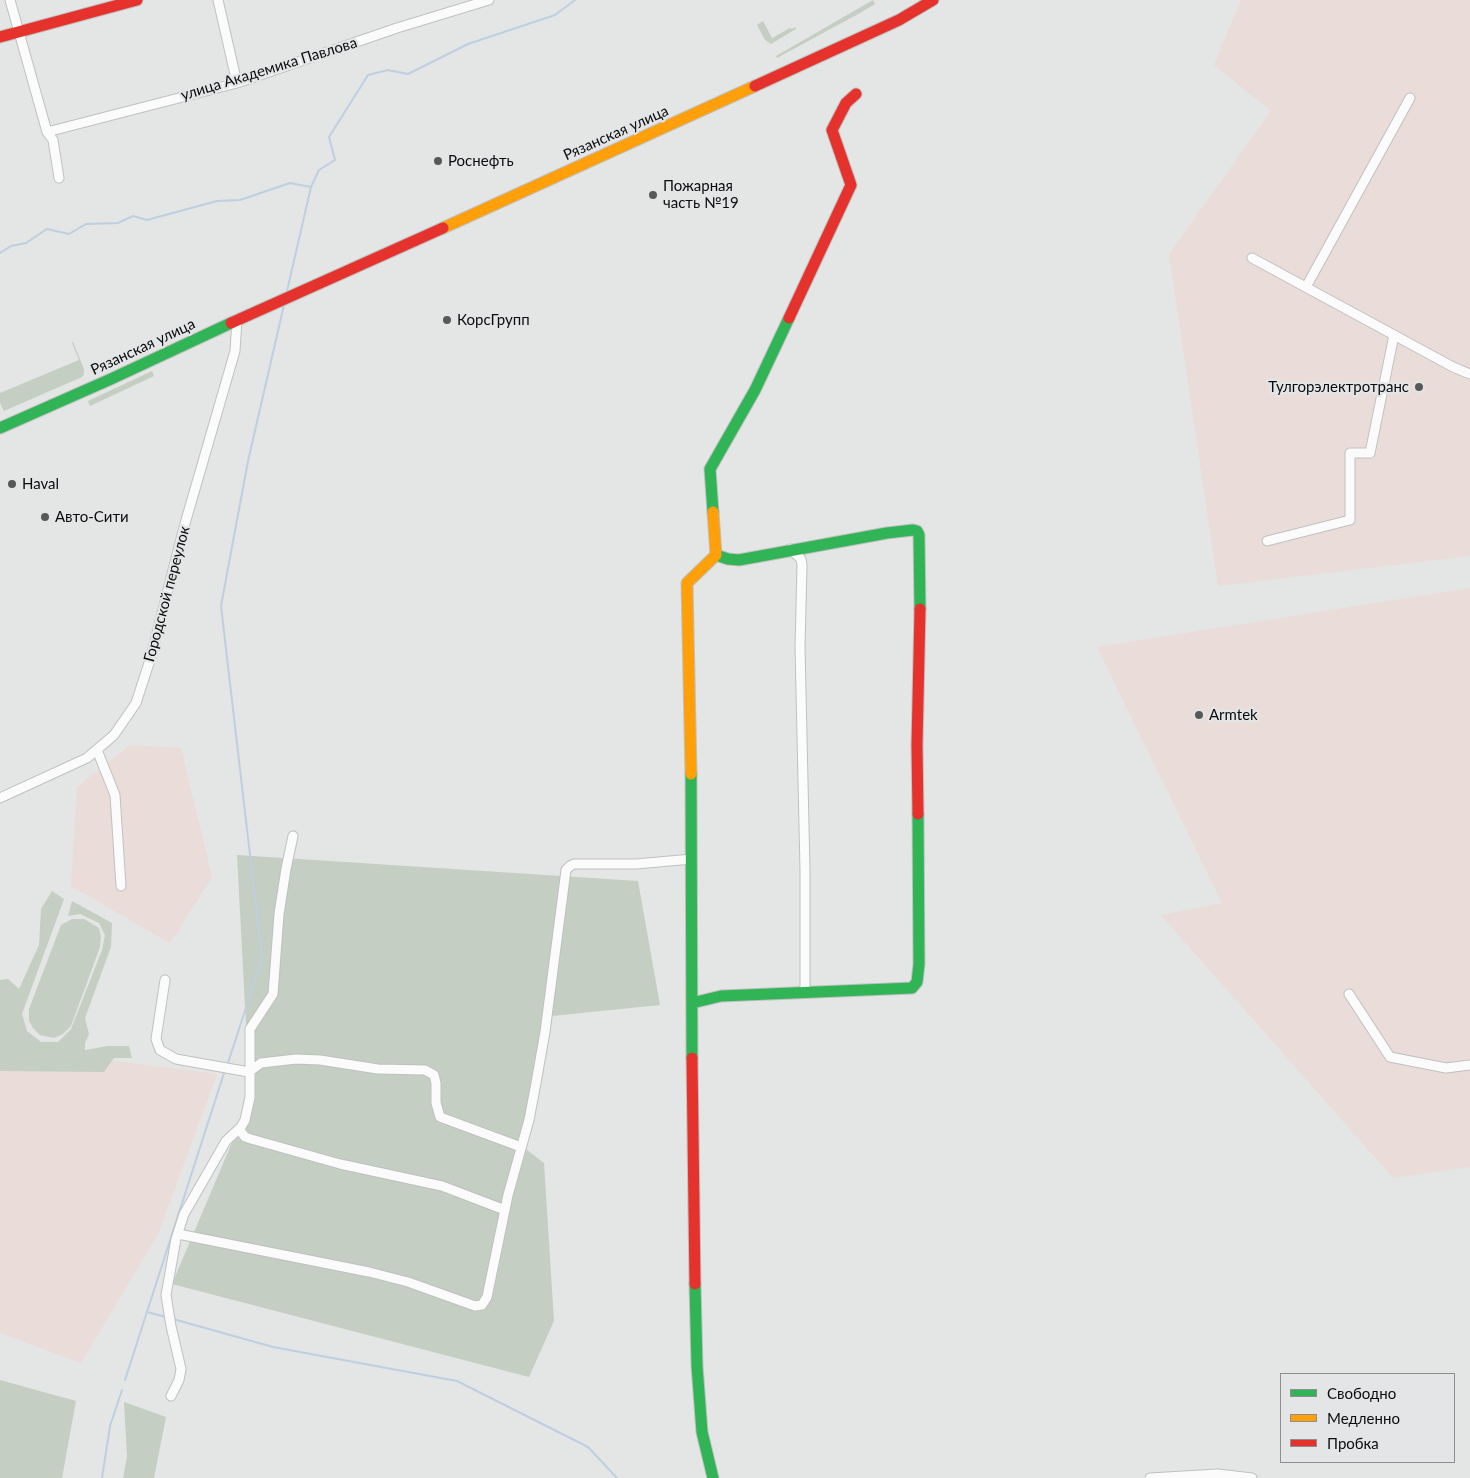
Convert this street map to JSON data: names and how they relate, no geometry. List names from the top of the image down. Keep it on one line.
{"streets":{"street":["улица Академика Павлова","Рязанская улица","Городской переулок"]},"crossings":[["Рязанская улица","Городской переулок"]],"places":["Роснефть","Пожарная часть №19","КорсГрупп","Тулгорэлектротранс","Haval","Авто-Сити","Armtek"],"legend":["Свободно","Медленно","Пробка"]}
